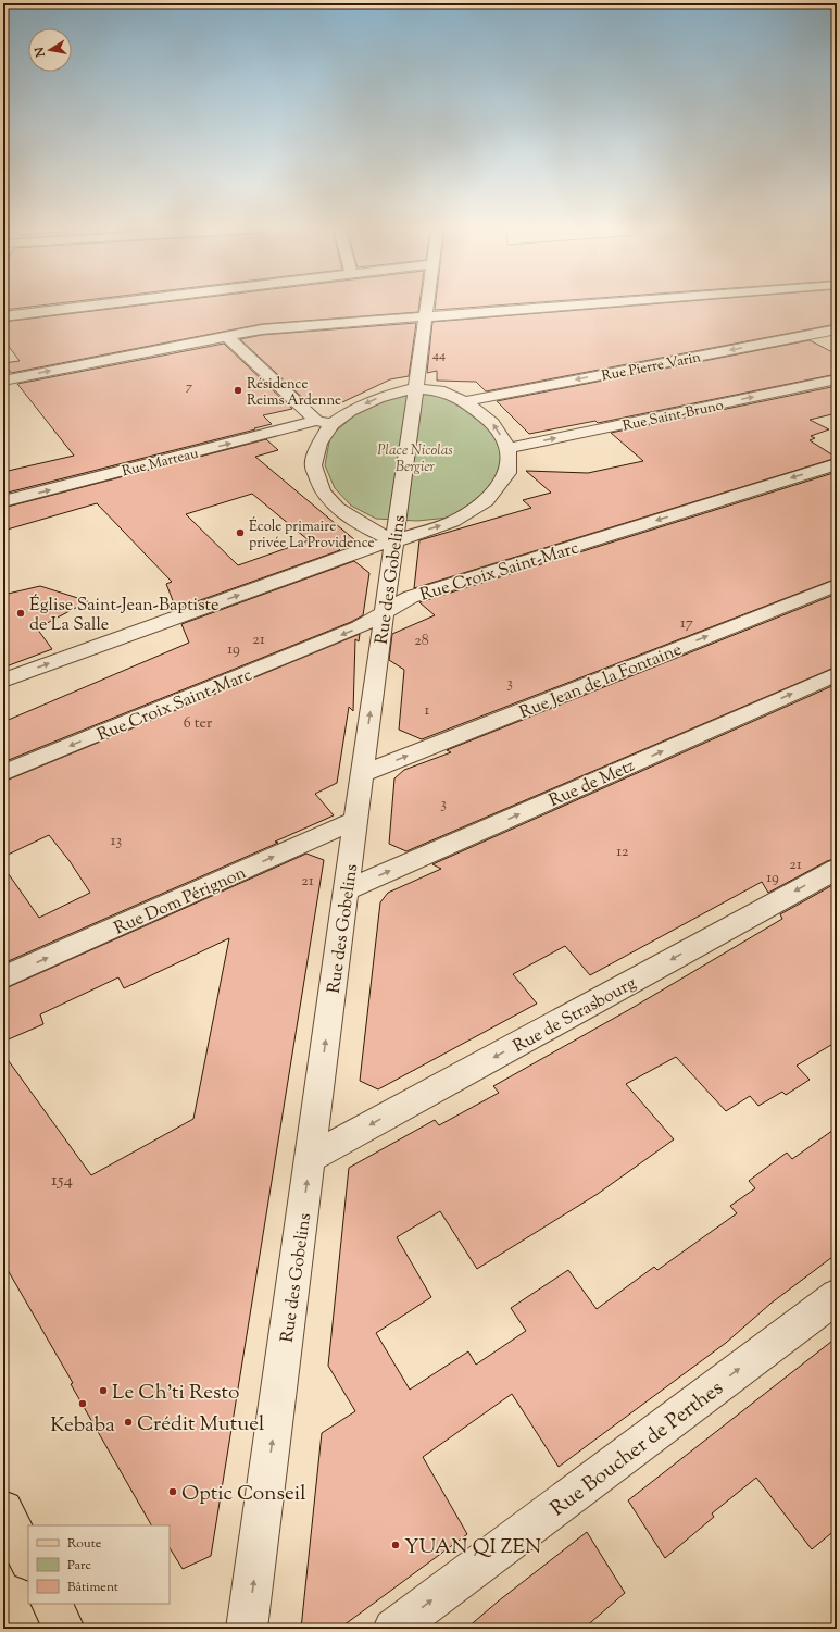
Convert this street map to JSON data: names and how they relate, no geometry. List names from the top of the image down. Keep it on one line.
{"streets":{"street":["Rue Pierre Varin","Rue Saint-Bruno","Rue Marteau","Rue Croix Saint-Marc","Rue des Gobelins","Rue Jean de la Fontaine","Rue de Metz","Rue Dom Pérignon","Rue de Strasbourg","Rue Boucher de Perthes"]},"crossings":[["Rue Croix Saint-Marc","Rue des Gobelins"],["Rue des Gobelins","Rue Jean de la Fontaine"],["Rue des Gobelins","Rue de Metz"],["Rue des Gobelins","Rue Dom Pérignon"],["Rue des Gobelins","Rue de Strasbourg"]],"one_way":["Rue des Gobelins","Rue Jean de la Fontaine","Rue de Metz","Rue Dom Pérignon","Rue de Strasbourg","Rue Boucher de Perthes"],"parks":["Place Nicolas Bergier"],"places":["Résidence Reims Ardenne","École primaire privée La Providence","Église Saint-Jean-Baptiste de La Salle","Le Ch'ti Resto","Kebaba","Crédit Mutuel","Optic Conseil","YUAN QI ZEN"],"house_numbers":["44","7","17","21","28","19","3","1","6 ter","3","13","12","21","19","21","154"],"legend":["Route","Parc","Bâtiment"],"north":"left"}
